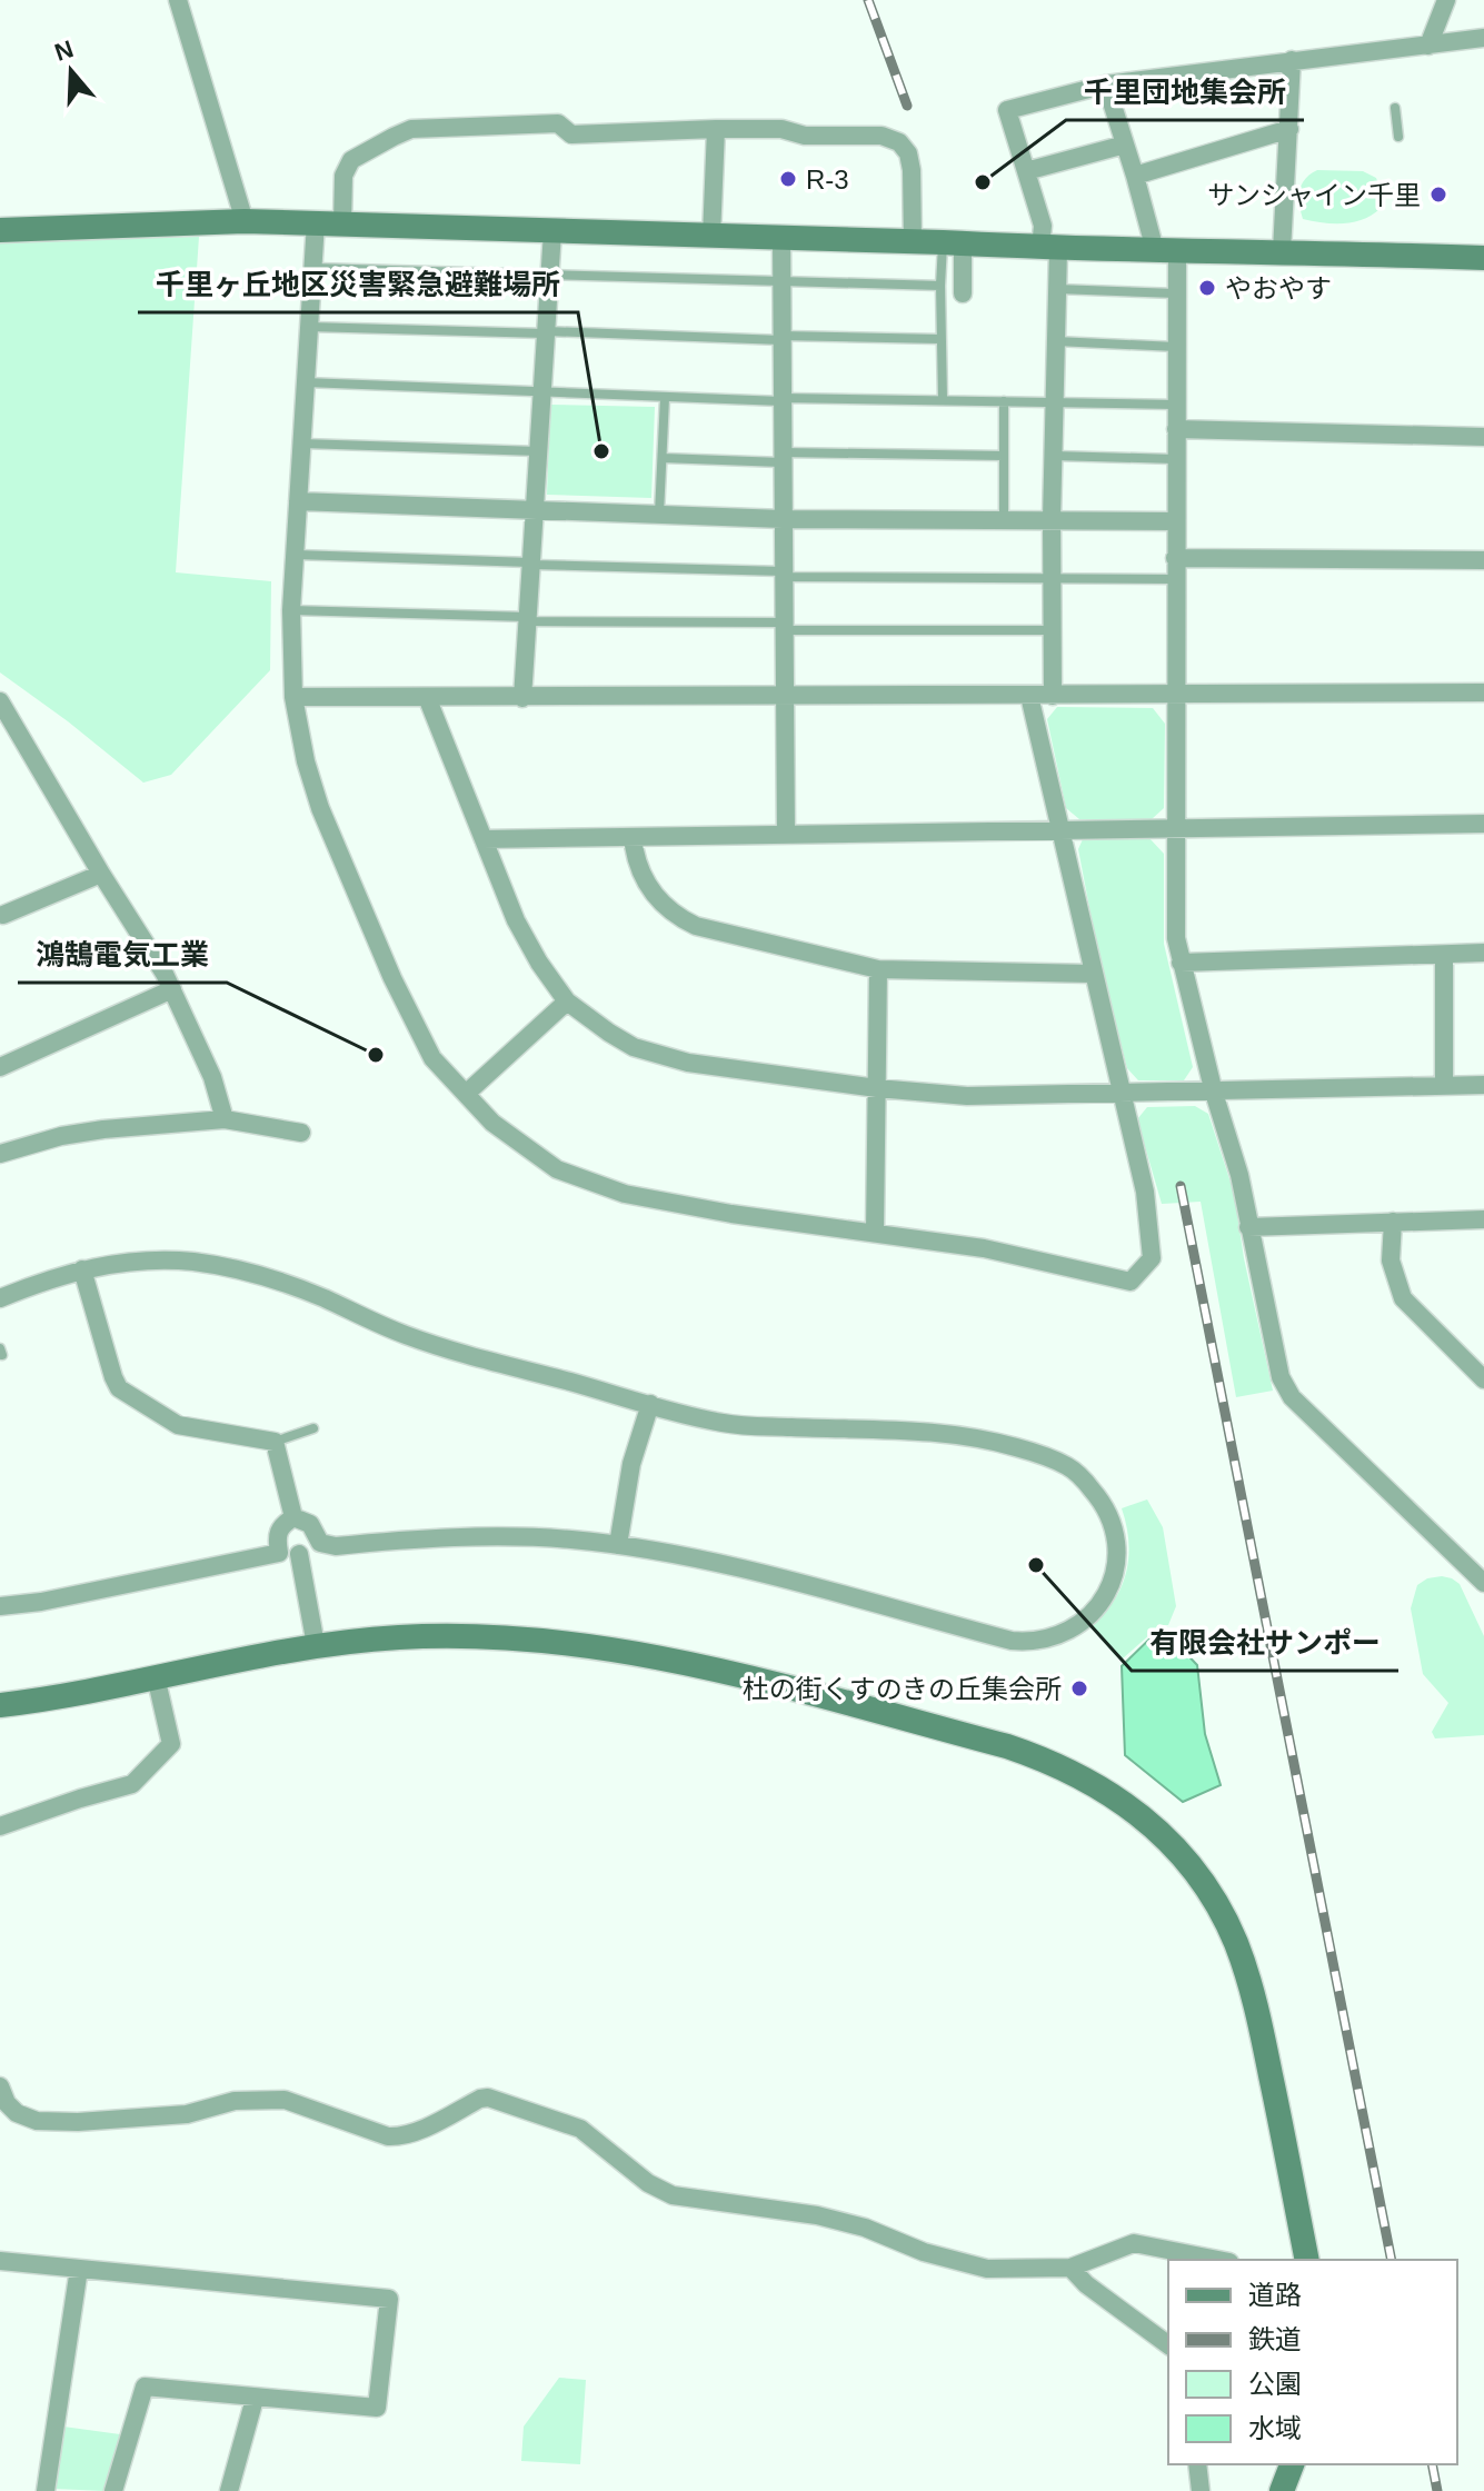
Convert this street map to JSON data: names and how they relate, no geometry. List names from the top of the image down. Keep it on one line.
{"places":["R-3","千里団地集会所","サンシャイン千里","やおやす","千里ヶ丘地区災害緊急避難場所","鴻鵠電気工業","有限会社サンポー","杜の街くすのきの丘集会所"],"legend":["道路","鉄道","公園","水域"],"north":"top"}
